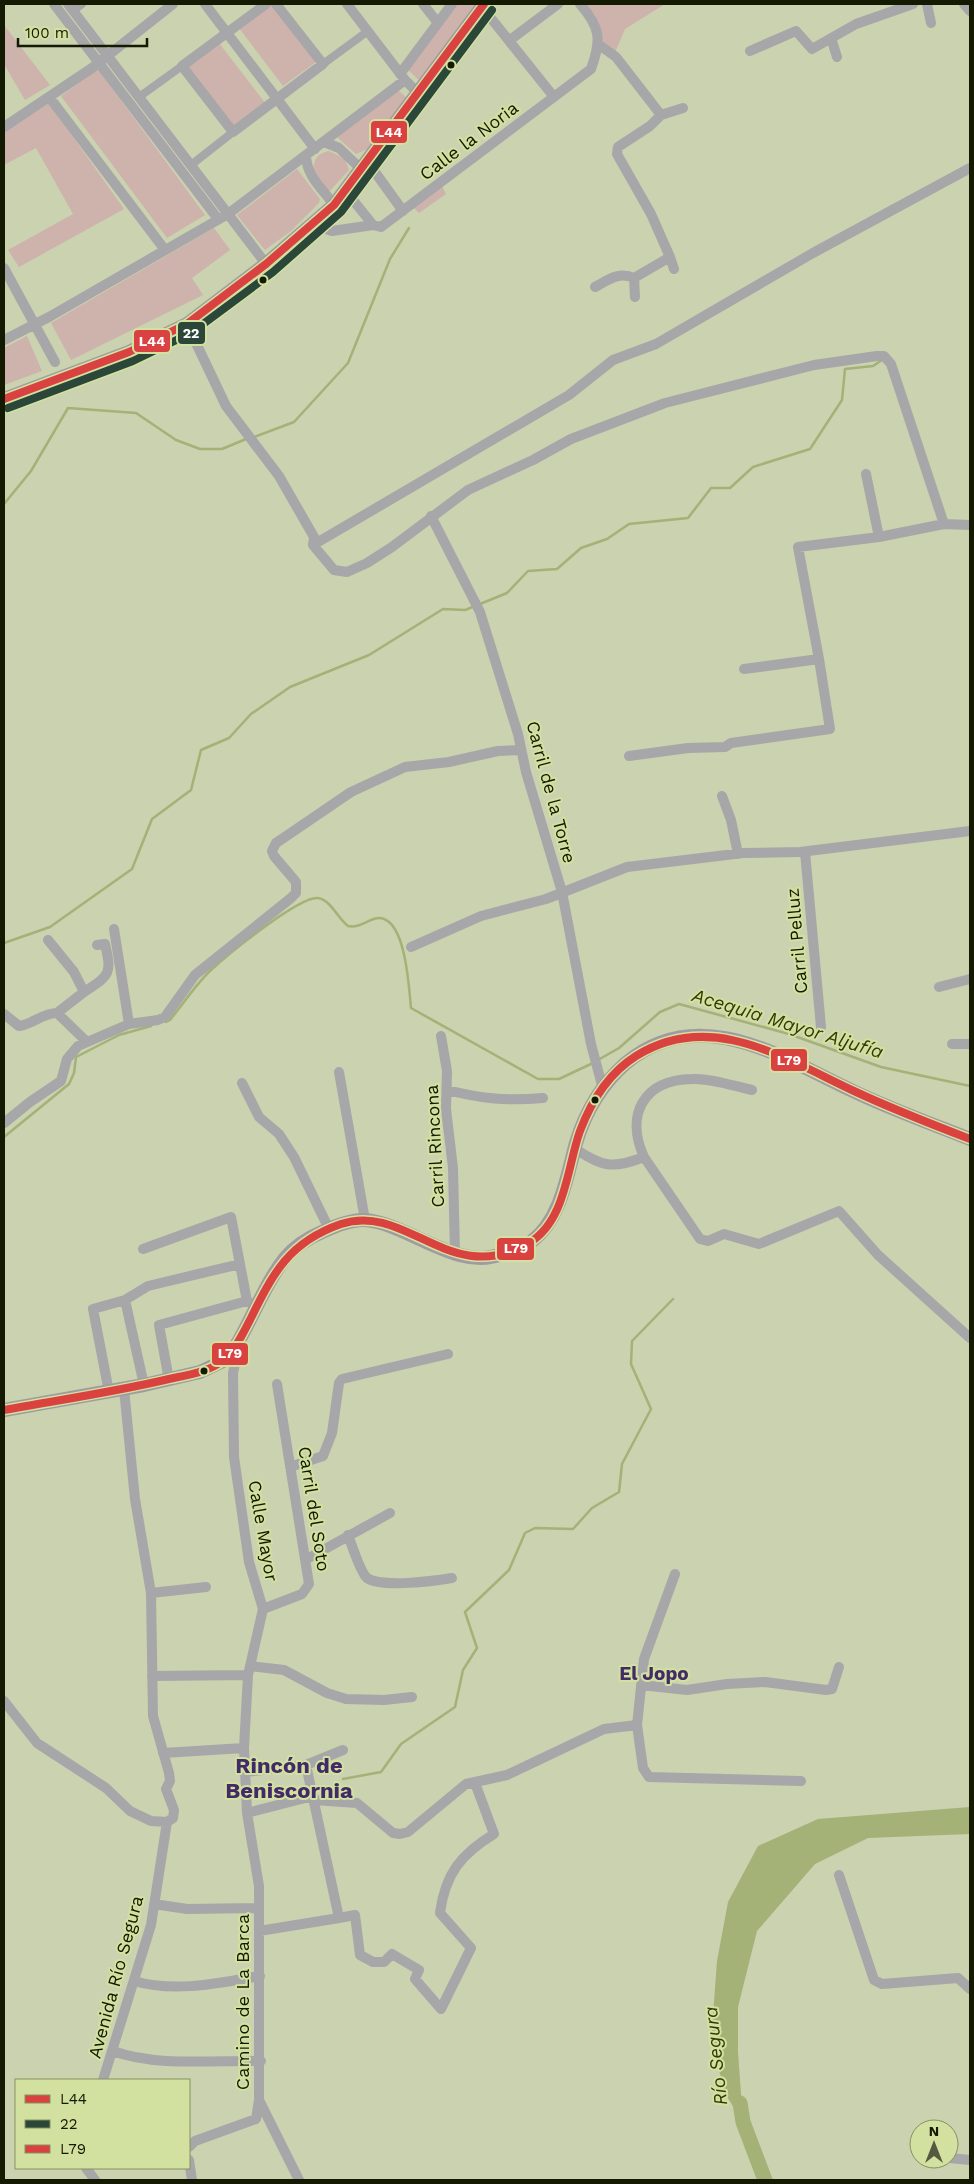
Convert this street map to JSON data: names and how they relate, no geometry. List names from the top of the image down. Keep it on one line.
{"streets":{"street":["Calle la Noria","Carril de la Torre","Carril Pelluz","Carril Rincona","Carril del Soto","Calle Mayor","Avenida Río Segura","Camino de La Barca"]},"crossings":[["Carril del Soto","Calle Mayor"],["Calle Mayor","Camino de La Barca"]],"districts":["El Jopo","Rincón de Beniscornia"],"water":["Acequia Mayor Aljufía","Río Segura"],"lines":["transit line L44","transit line 22","transit line L79"],"legend":["L44","22","L79"],"scale_bar":"100 m","north":"top"}
